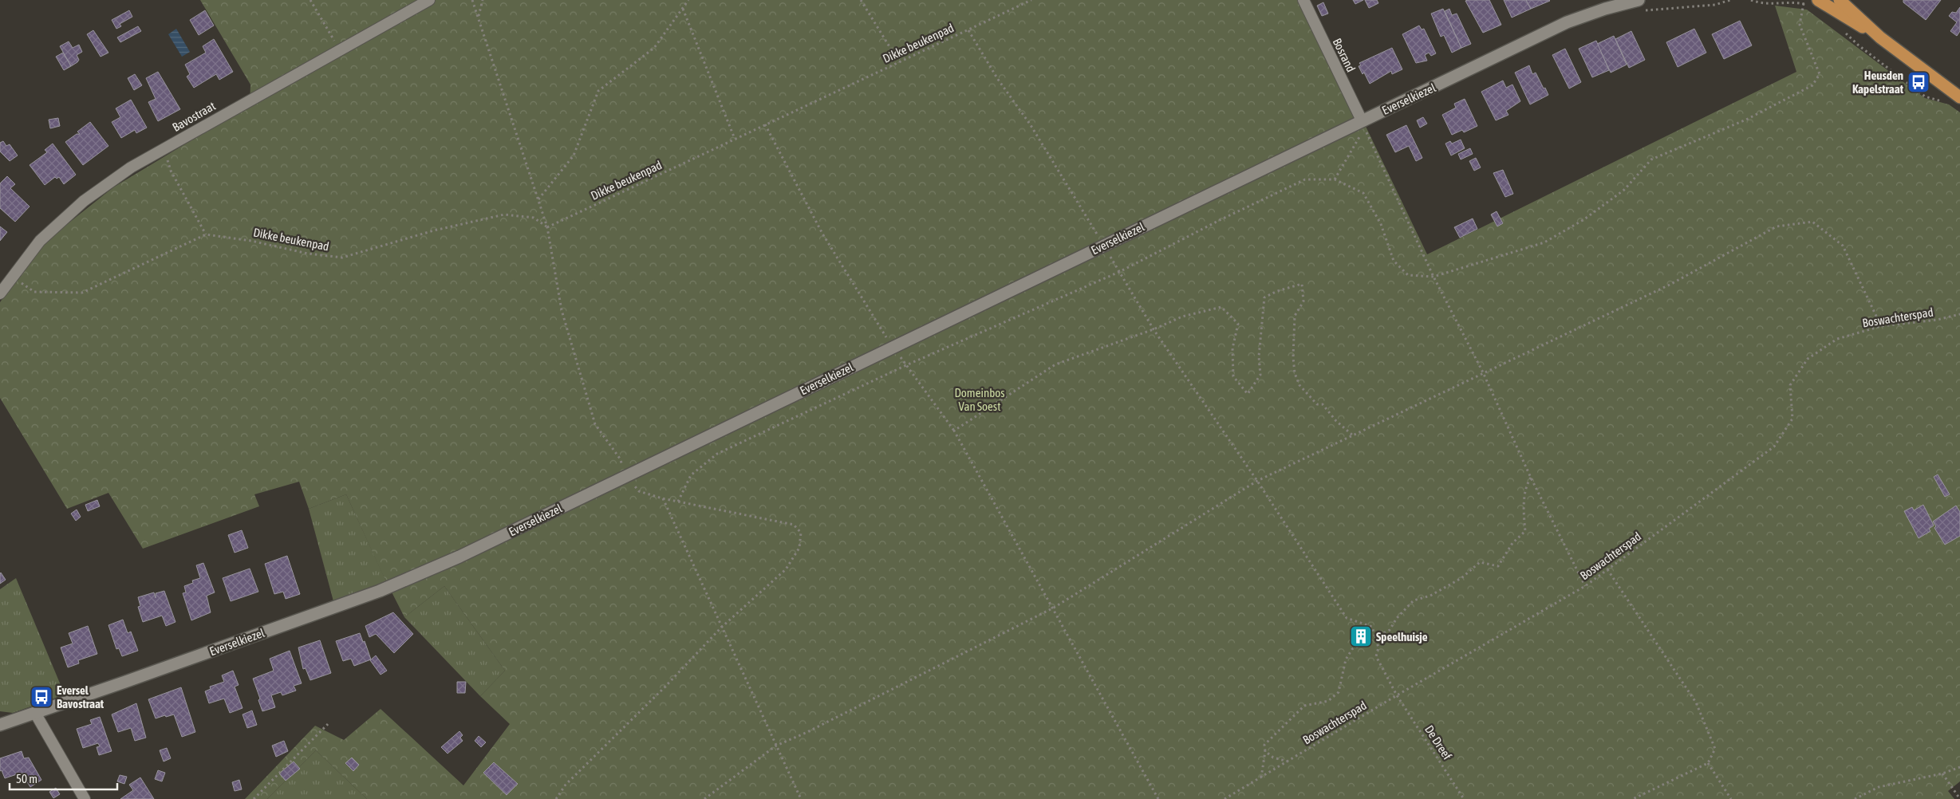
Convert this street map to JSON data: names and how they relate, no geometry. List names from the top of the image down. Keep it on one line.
{"streets":{"street":["Bosrand","Everselkiezel","Bavostraat"],"path":["Dikke beukenpad","Boswachterspad","De Dreef"]},"crossings":[["Bosrand","Everselkiezel"],["Boswachterspad","De Dreef"]],"parks":["Domeinbos Van Soest"],"places":{"bus stop":["Heusden Kapelstraat","Eversel Bavostraat"],"building":["Speelhuisje"]},"scale_bar":"50 m"}
